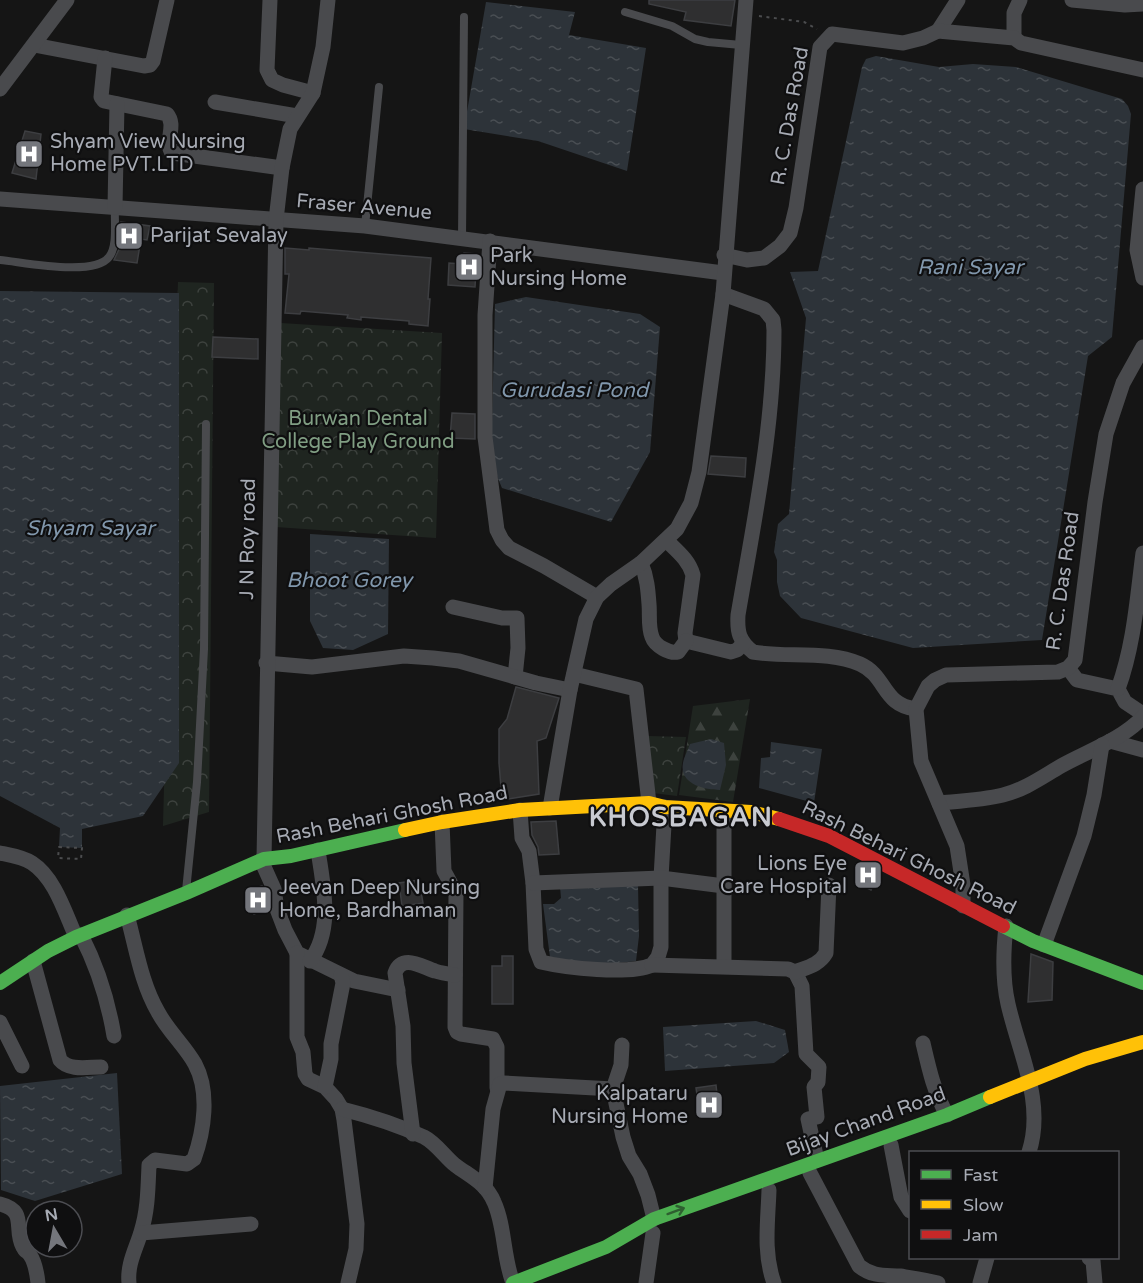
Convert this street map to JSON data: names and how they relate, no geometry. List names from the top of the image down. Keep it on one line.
{"streets":{"street":["R. C. Das Road","Fraser Avenue","J N Roy road","Rash Behari Ghosh Road","Bijay Chand Road"]},"crossings":[["Fraser Avenue","J N Roy road"],["J N Roy road","Rash Behari Ghosh Road"]],"districts":["KHOSBAGAN"],"water":["Rani Sayar","Gurudasi Pond","Shyam Sayar","Bhoot Gorey"],"parks":["Burwan Dental College Play Ground"],"places":{"hospital":["Shyam View Nursing Home PVT.LTD","Parijat Sevalay","Park Nursing Home","Lions Eye Care Hospital","Jeevan Deep Nursing Home, Bardhaman","Kalpataru Nursing Home"]},"legend":["Fast","Slow","Jam"],"north":"top"}
